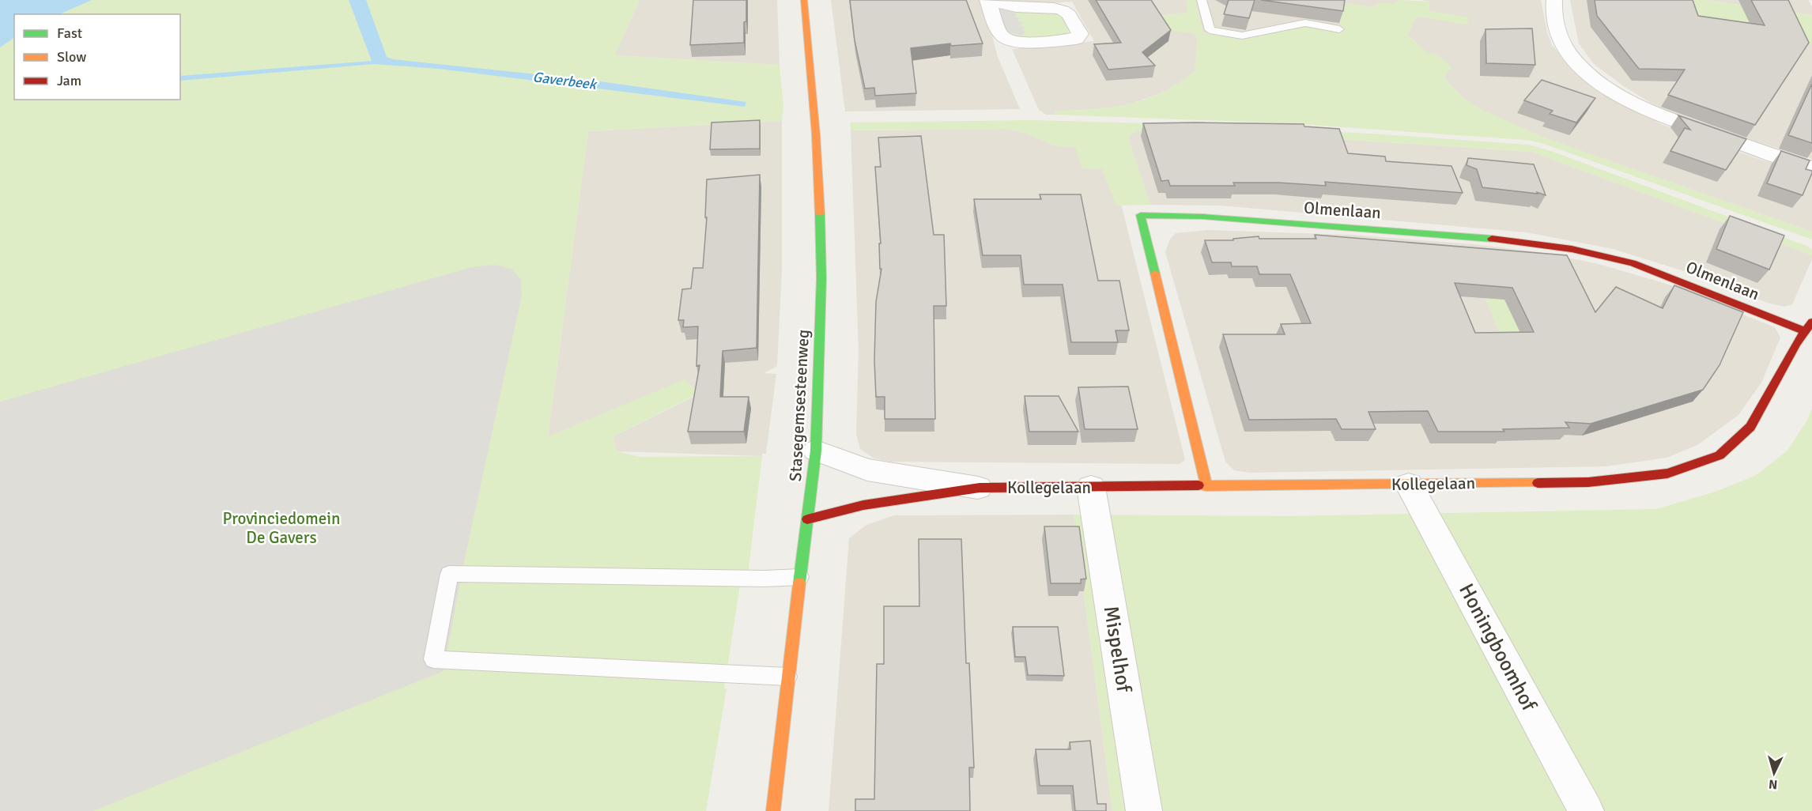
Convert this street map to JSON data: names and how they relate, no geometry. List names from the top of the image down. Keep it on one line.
{"streets":{"street":["Olmenlaan","Stasegemsesteenweg","Kollegelaan","Honingboomhof","Mispelhof"]},"crossings":[["Olmenlaan","Kollegelaan"],["Stasegemsesteenweg","Kollegelaan"],["Kollegelaan","Honingboomhof"],["Kollegelaan","Mispelhof"]],"water":["Gaverbeek"],"parks":["Provinciedomein De Gavers"],"legend":["Fast","Slow","Jam"],"north":"bottom"}
